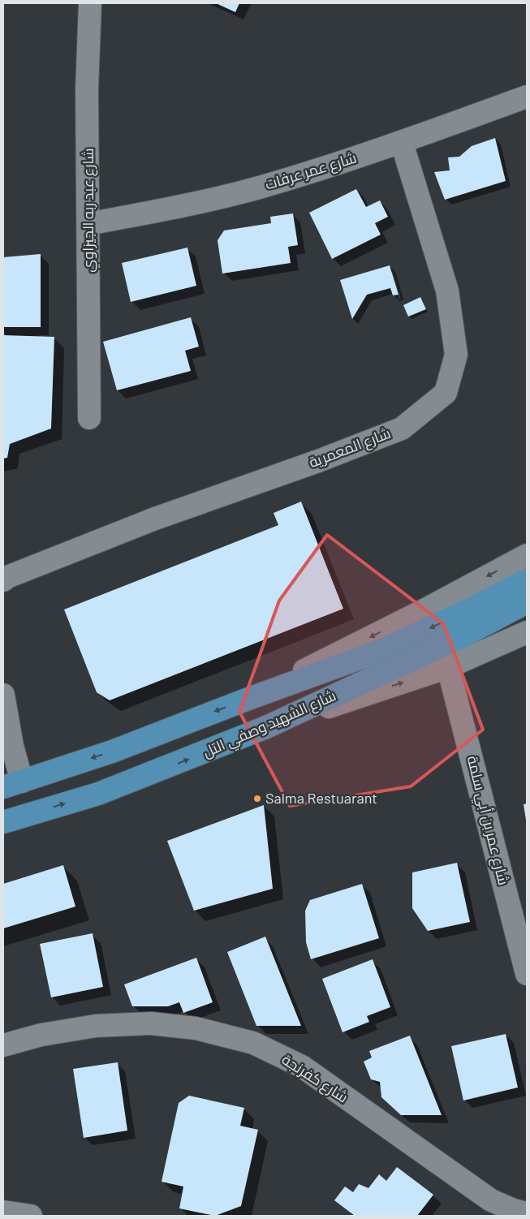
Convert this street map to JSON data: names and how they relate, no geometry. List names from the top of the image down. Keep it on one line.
{"streets":{"main road":["شارع الشهيد وصفي التل"],"street":["شارع عمر عرفات","شارع عبد ربه الجيزاوي","شارع المعمرية","شارع عمر بن أبي سلمة","شارع كفرنجة"]},"crossings":[["شارع عمر عرفات","شارع عبد ربه الجيزاوي"],["شارع عمر عرفات","شارع المعمرية"]],"places":["Salma Restuarant"]}
